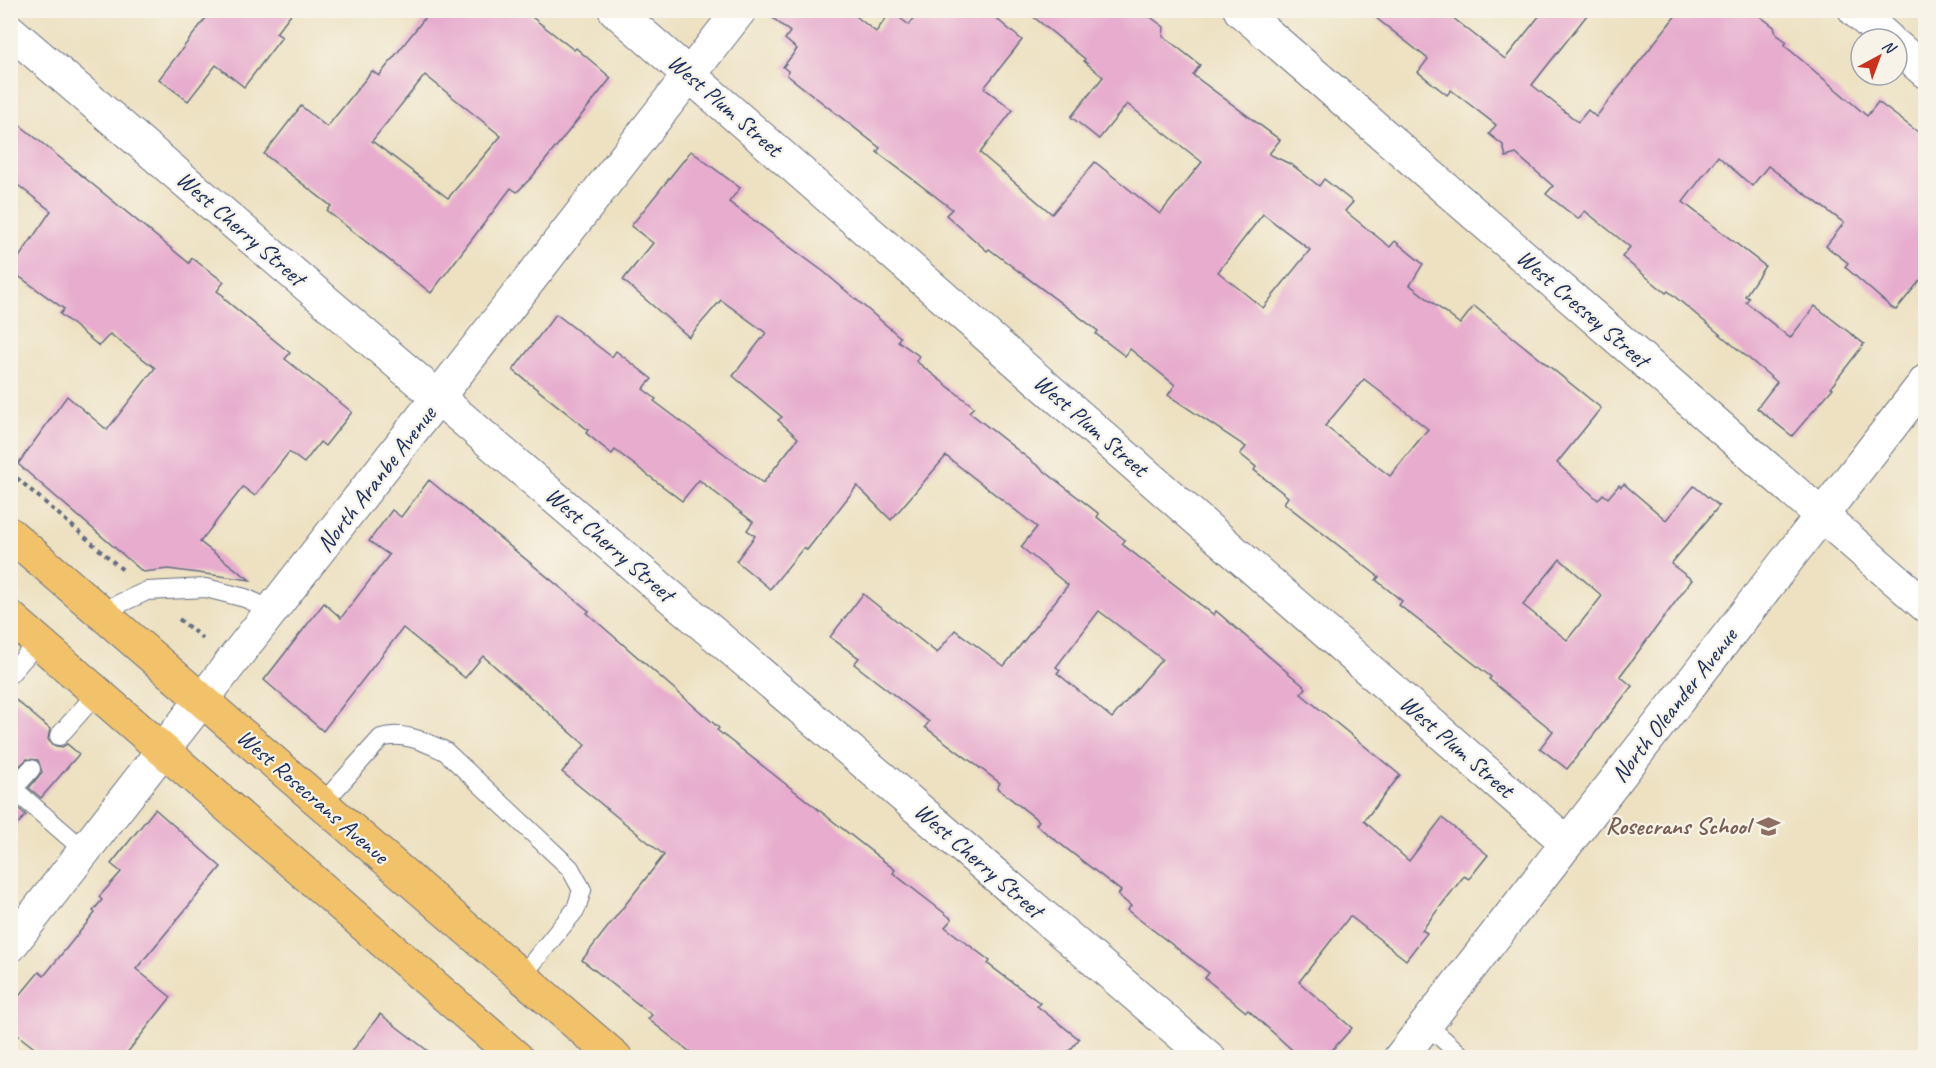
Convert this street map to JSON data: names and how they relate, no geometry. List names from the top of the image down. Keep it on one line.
{"streets":{"main road":["West Rosecrans Avenue"],"street":["West Plum Street","West Cherry Street","West Cressey Street","North Aranbe Avenue","North Oleander Avenue"]},"crossings":[["West Plum Street","North Aranbe Avenue"],["West Plum Street","North Oleander Avenue"],["West Cherry Street","North Aranbe Avenue"],["West Cressey Street","North Oleander Avenue"],["North Aranbe Avenue","West Rosecrans Avenue"]],"places":{"school or university":["Rosecrans School"]},"north":"top right"}
